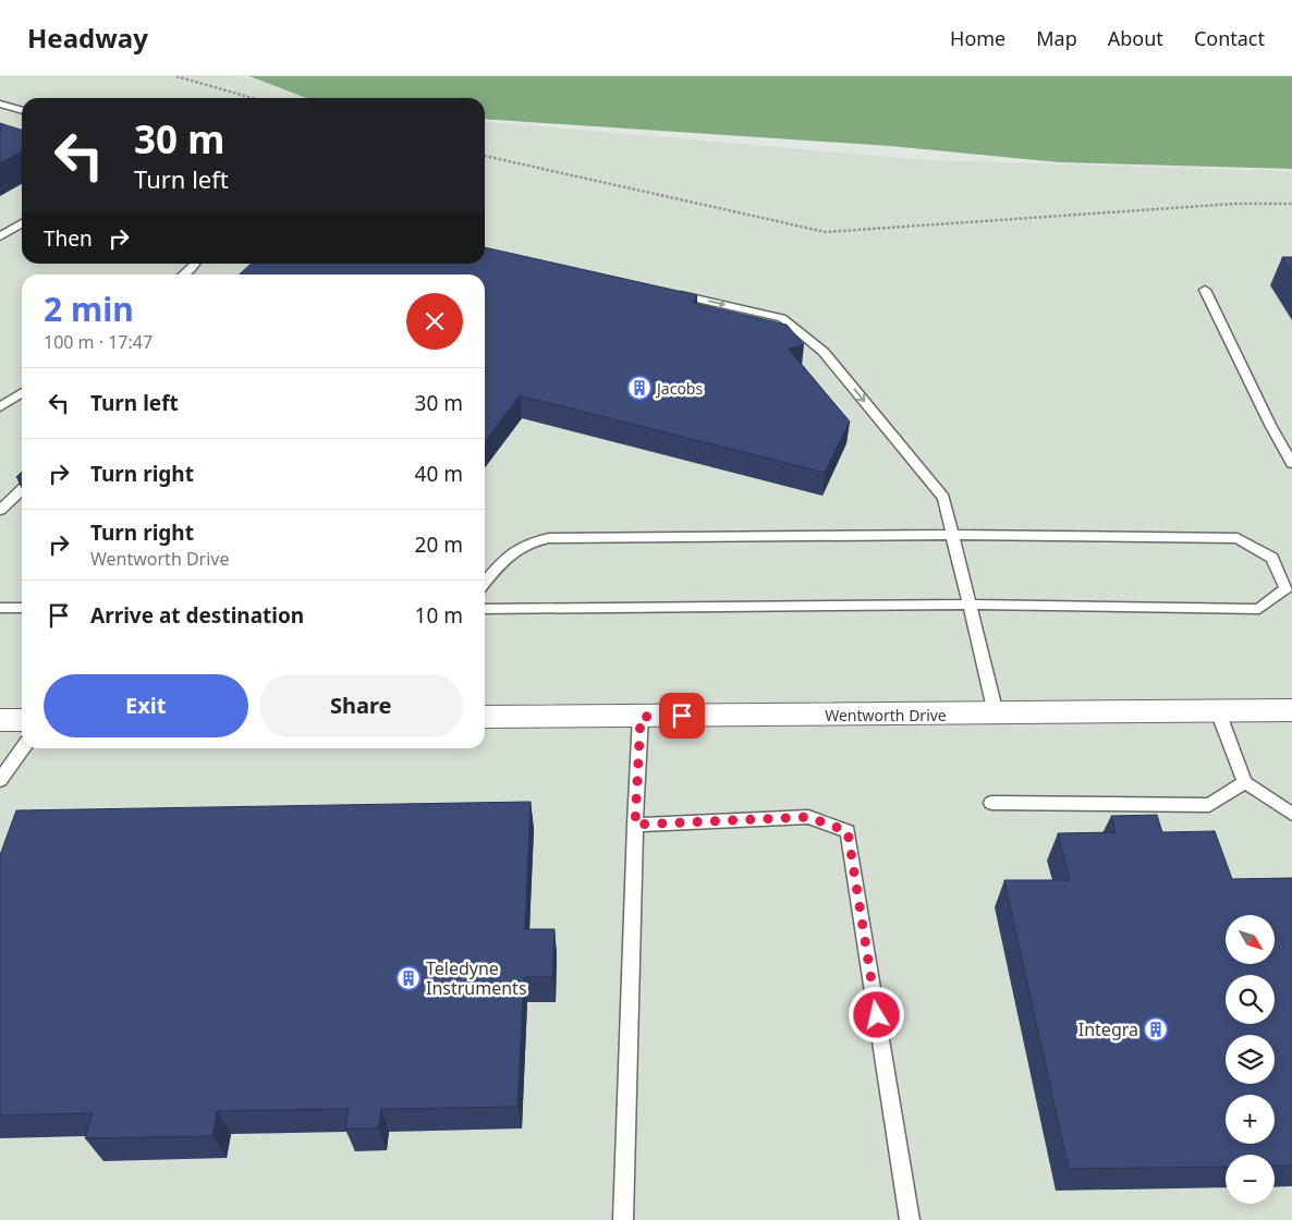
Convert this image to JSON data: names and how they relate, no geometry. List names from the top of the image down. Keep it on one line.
{"streets":{"street":["Wentworth Drive"]},"places":{"building":["Jacobs","Teledyne Instruments","Integra"]},"north":"bottom right","page":{"header":"Headway","nav":["Home","Map","About","Contact"],"turn":["30 m","Turn left"],"then":"Then","heading":["2 min","100 m · 17:47"],"list":[{"name":"Turn left","value":"30 m"},{"name":"Turn right","value":"40 m"},{"name":"Turn right","note":"Wentworth Drive","value":"20 m"},{"name":"Arrive at destination","value":"10 m"}],"buttons":["Exit","Share"],"map_buttons":["+","−"]}}
